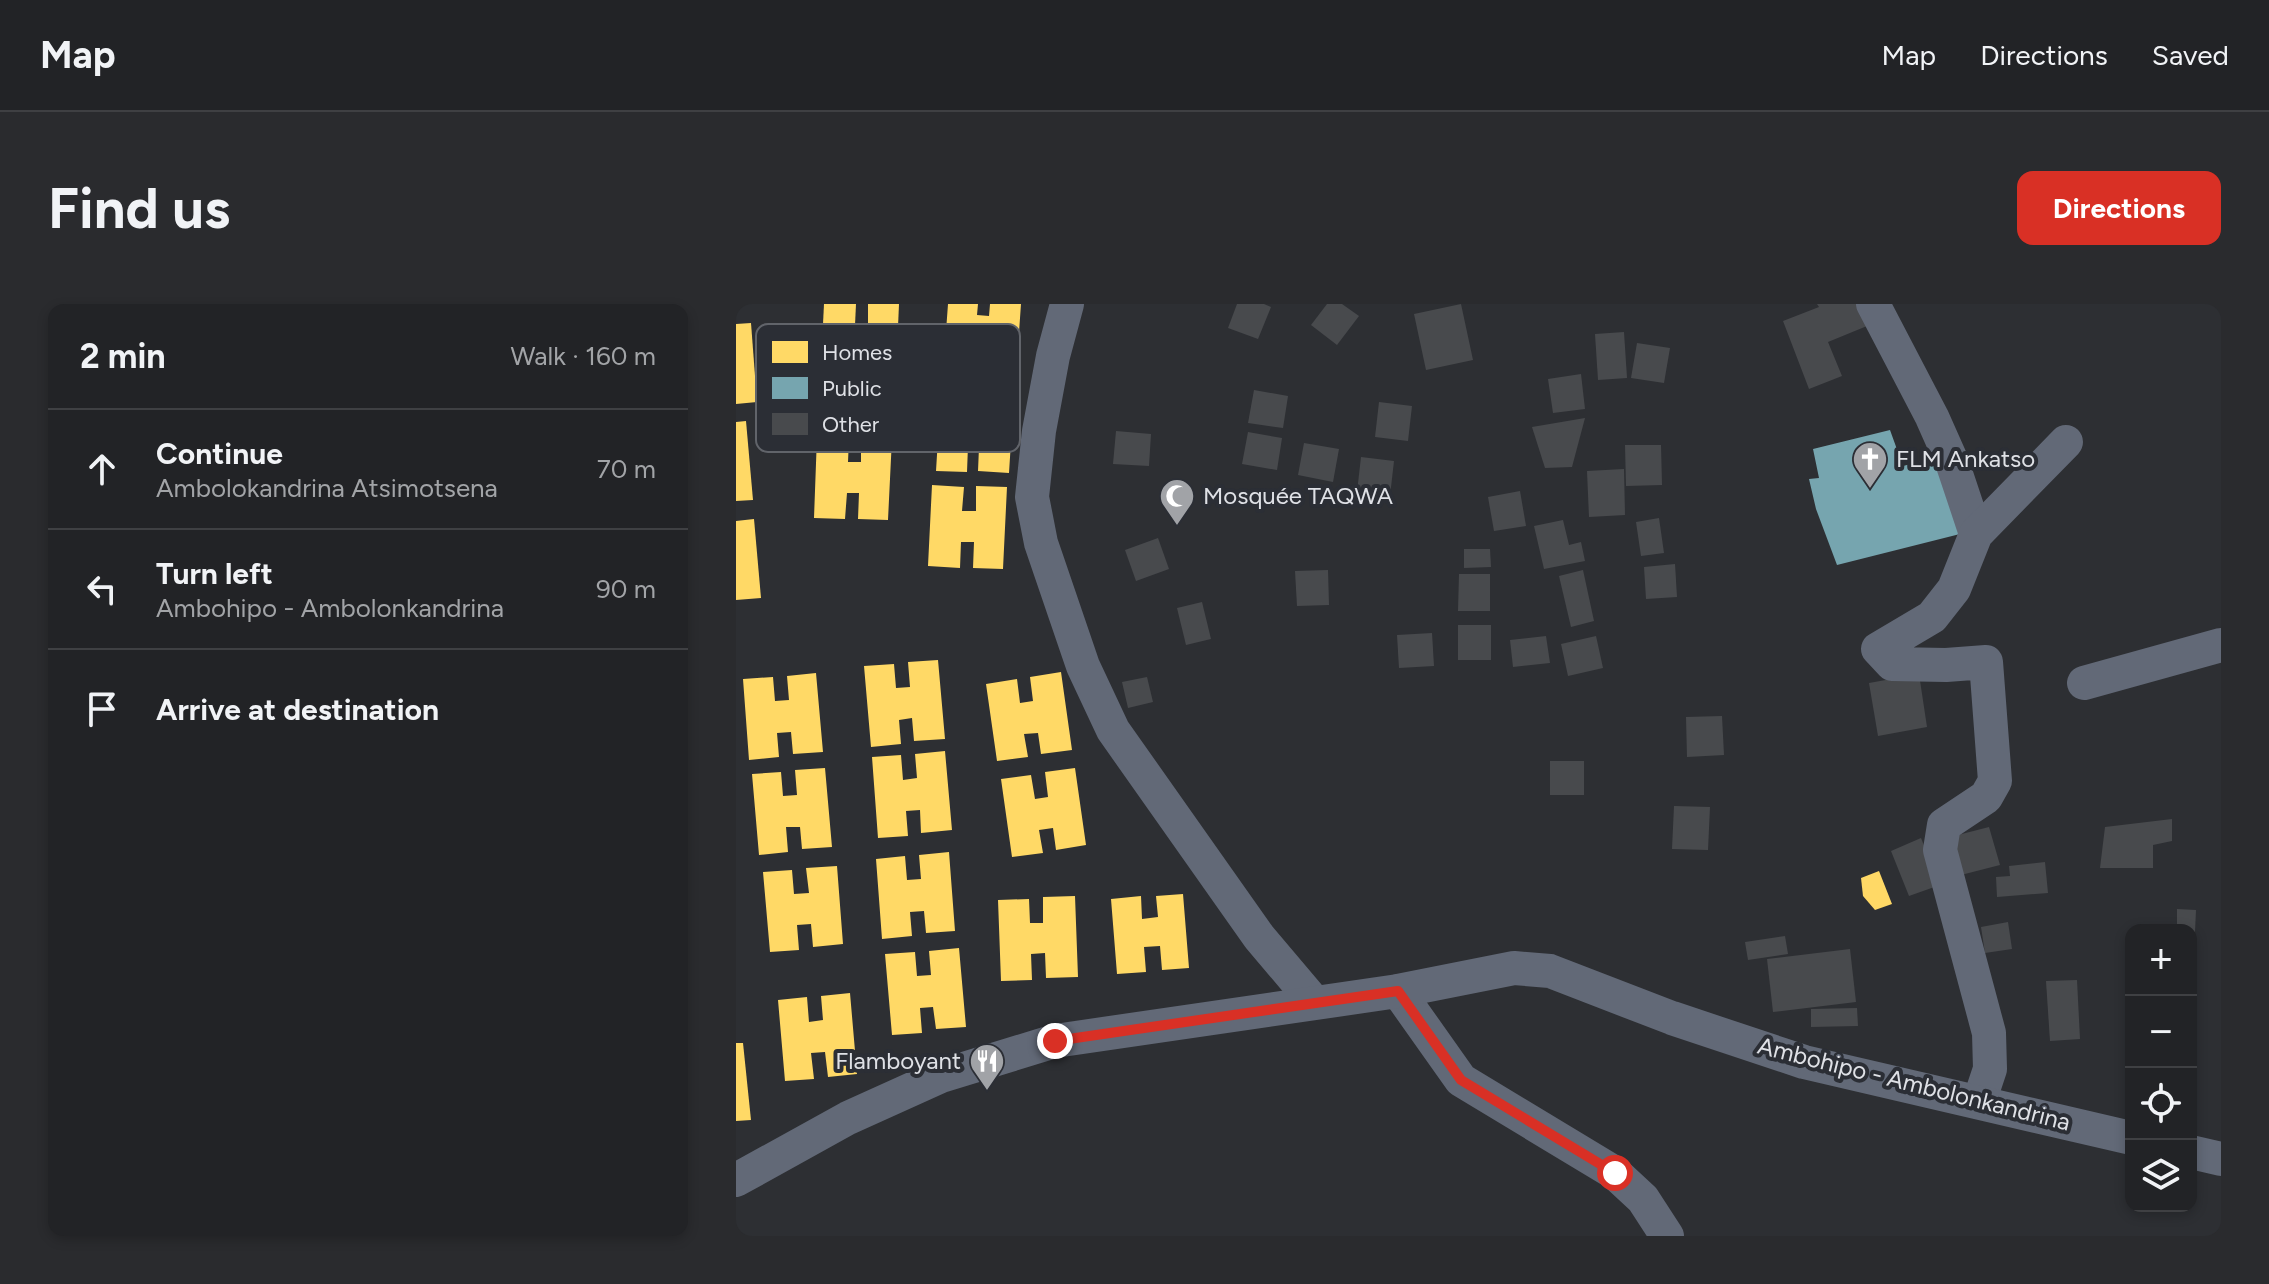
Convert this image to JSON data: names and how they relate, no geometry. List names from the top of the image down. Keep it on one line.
{"streets":{"street":["Ambohipo - Ambolonkandrina"]},"places":{"church":["FLM Ankatso"],"mosque":["Mosquée TAQWA"],"restaurant":["Flamboyant"]},"legend":["Homes","Public","Other"],"page":{"header":"Map","nav":["Map","Directions","Saved"],"buttons":"Directions","title":"Find us","heading":["2 min","Walk · 160 m"],"list":[["Continue","Ambolokandrina Atsimotsena","70 m"],["Turn left","Ambohipo - Ambolonkandrina","90 m"],"Arrive at destination"],"map_buttons":["+","−"]}}
